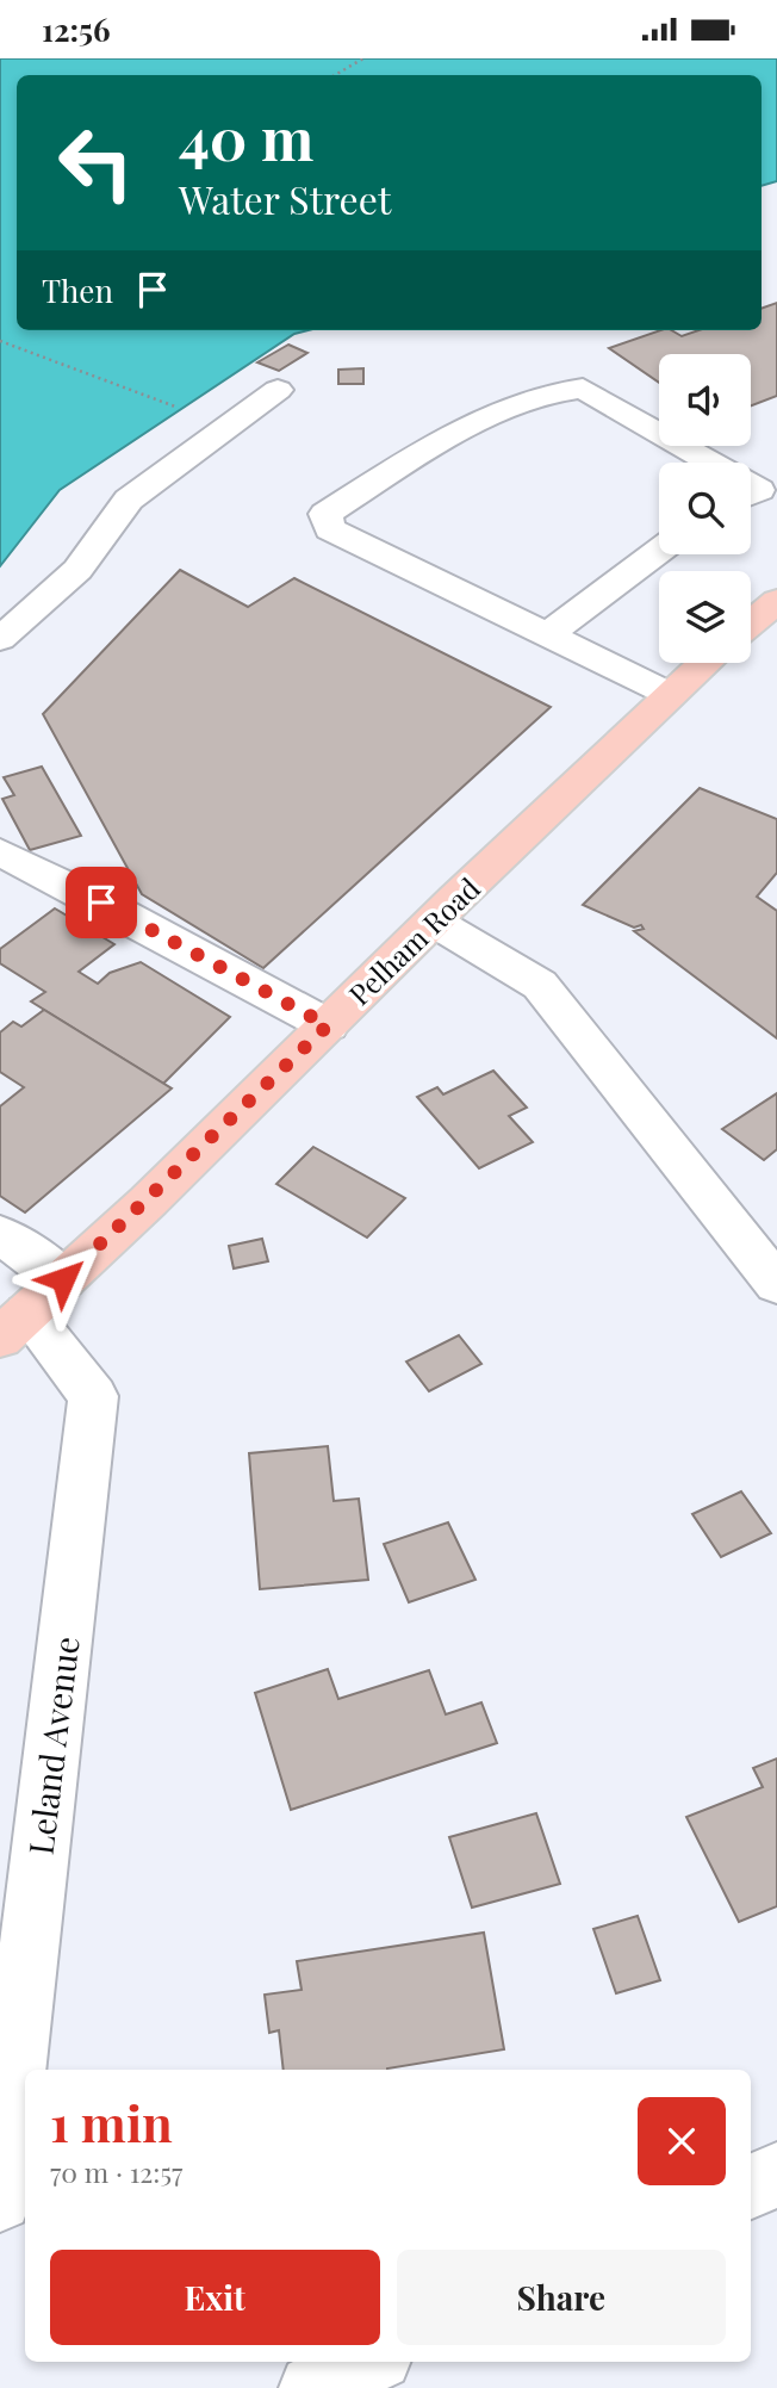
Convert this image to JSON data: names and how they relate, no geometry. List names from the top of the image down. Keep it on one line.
{"streets":{"main road":["Pelham Road"],"street":["Leland Avenue"]},"crossings":[["Pelham Road","Leland Avenue"]],"page":{"status":"12:56","turn":["40 m","Water Street"],"then":"Then","heading":["1 min","70 m · 12:57"],"buttons":["Exit","Share"]}}
